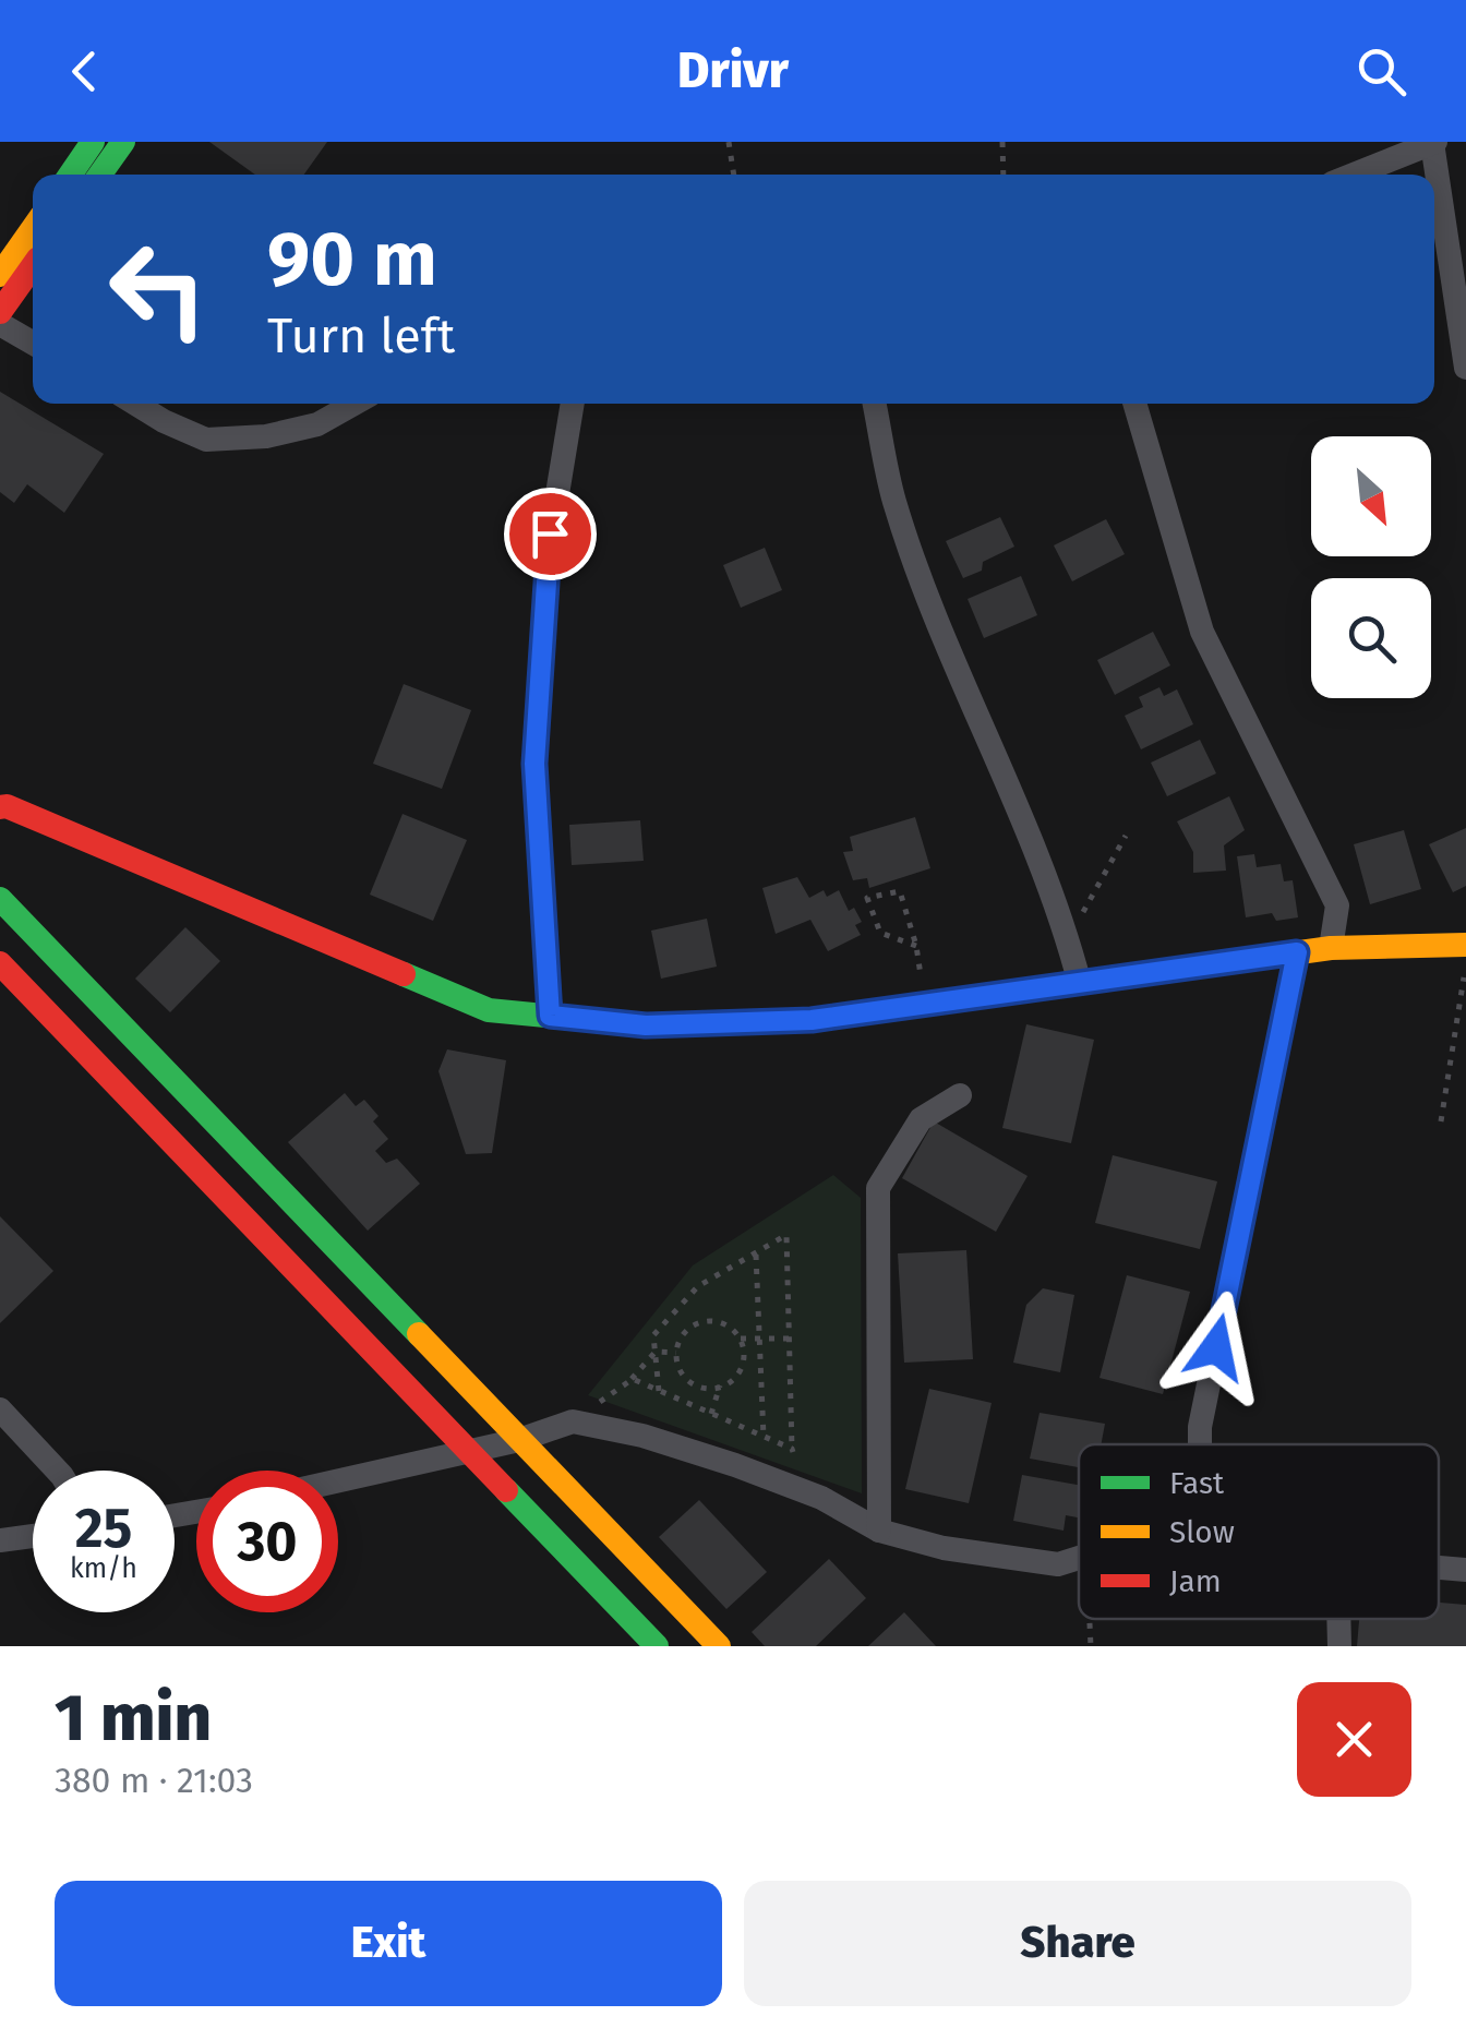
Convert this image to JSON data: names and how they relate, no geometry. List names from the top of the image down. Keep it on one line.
{"legend":["Fast","Slow","Jam"],"north":"bottom right","page":{"header":"Drivr","turn":["90 m","Turn left"],"speed":"25 km/h","limit":"30","heading":["1 min","380 m · 21:03"],"buttons":["Exit","Share"]}}
